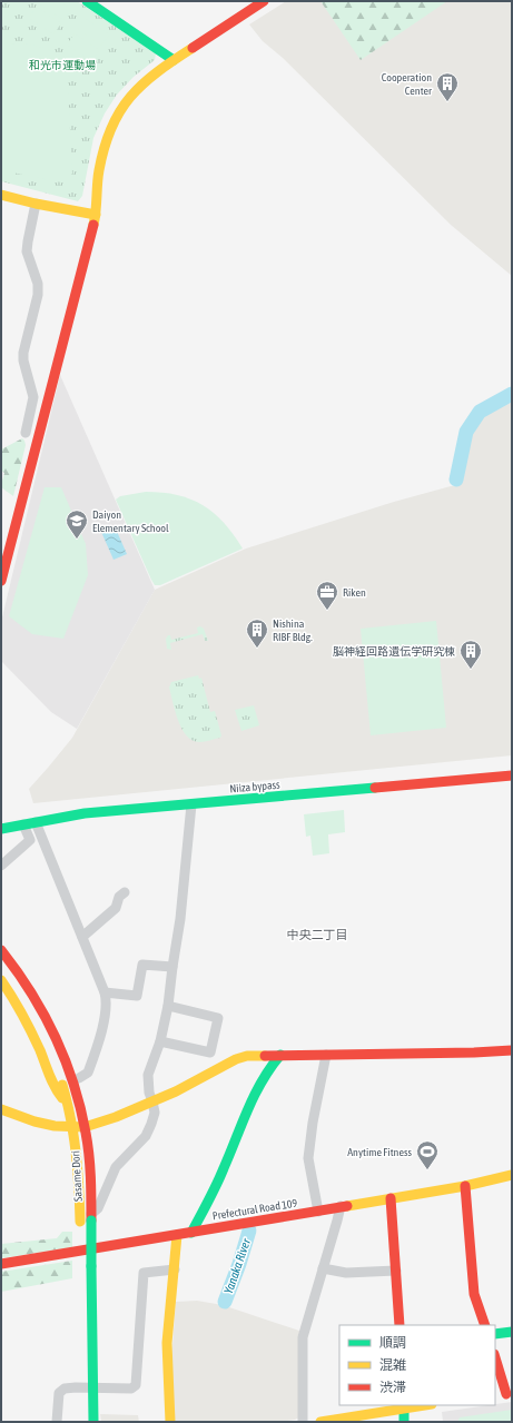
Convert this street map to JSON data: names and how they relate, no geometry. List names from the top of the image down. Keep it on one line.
{"streets":{"main road":["Niiza bypass","Sasame Dori","Prefectural Road 109"]},"districts":["中央二丁目"],"water":["Yanaka River"],"parks":["和光市運動場"],"places":{"building":["Cooperation Center","Nishina RIBF Bldg.","脳神経回路遺伝学研究棟"],"school or university":["Daiyon Elementary School"],"office":["Riken"],"sports":["Anytime Fitness"]},"legend":["順調","混雑","渋滞"]}
